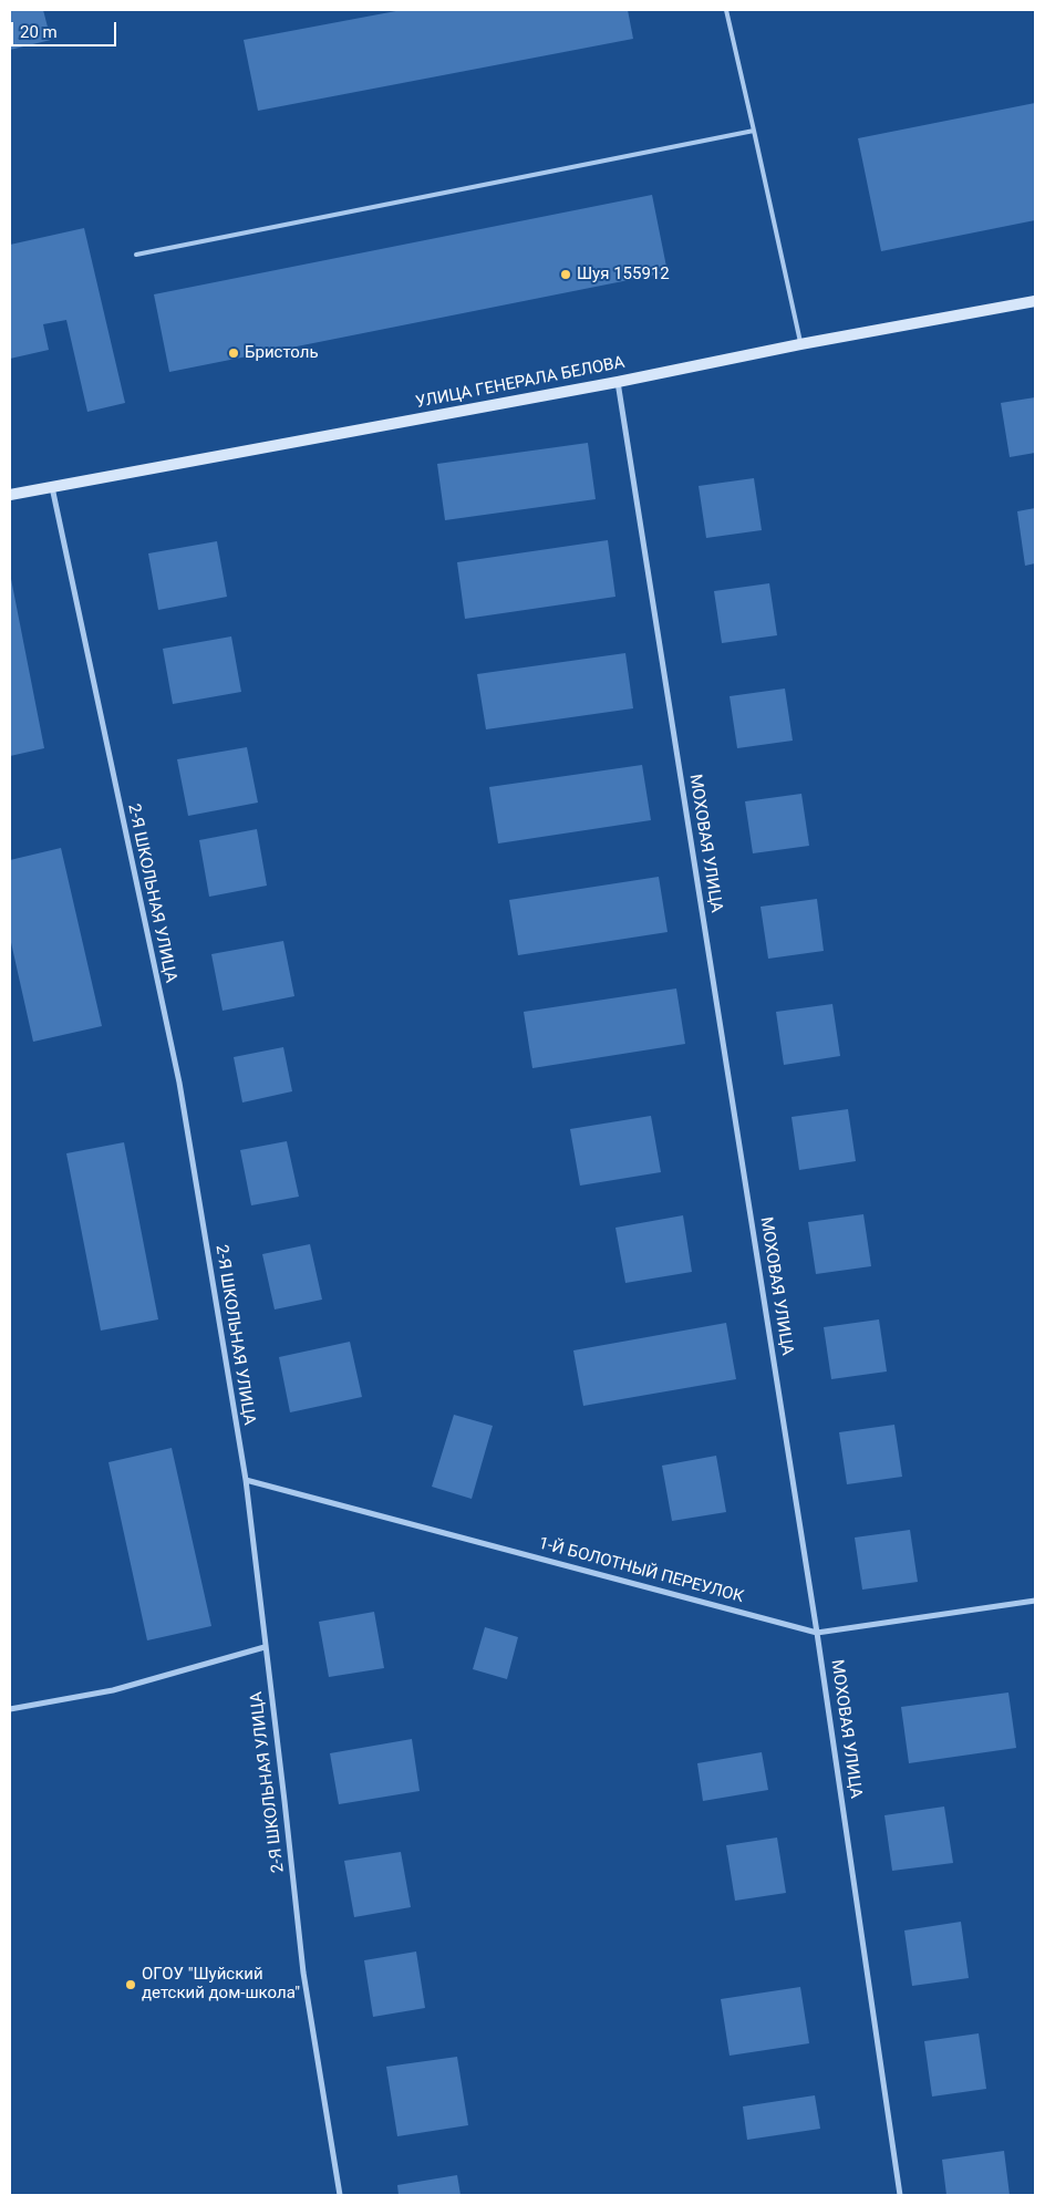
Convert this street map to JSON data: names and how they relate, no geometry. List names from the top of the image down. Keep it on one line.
{"streets":{"street":["УЛИЦА ГЕНЕРАЛА БЕЛОВА","МОХОВАЯ УЛИЦА","2-Я ШКОЛЬНАЯ УЛИЦА","1-Й БОЛОТНЫЙ ПЕРЕУЛОК"]},"crossings":[["УЛИЦА ГЕНЕРАЛА БЕЛОВА","МОХОВАЯ УЛИЦА"],["УЛИЦА ГЕНЕРАЛА БЕЛОВА","2-Я ШКОЛЬНАЯ УЛИЦА"],["МОХОВАЯ УЛИЦА","1-Й БОЛОТНЫЙ ПЕРЕУЛОК"],["2-Я ШКОЛЬНАЯ УЛИЦА","1-Й БОЛОТНЫЙ ПЕРЕУЛОК"]],"places":["Шуя 155912","Бристоль","ОГОУ \"Шуйский детский дом-школа\""],"scale_bar":"20 m"}
